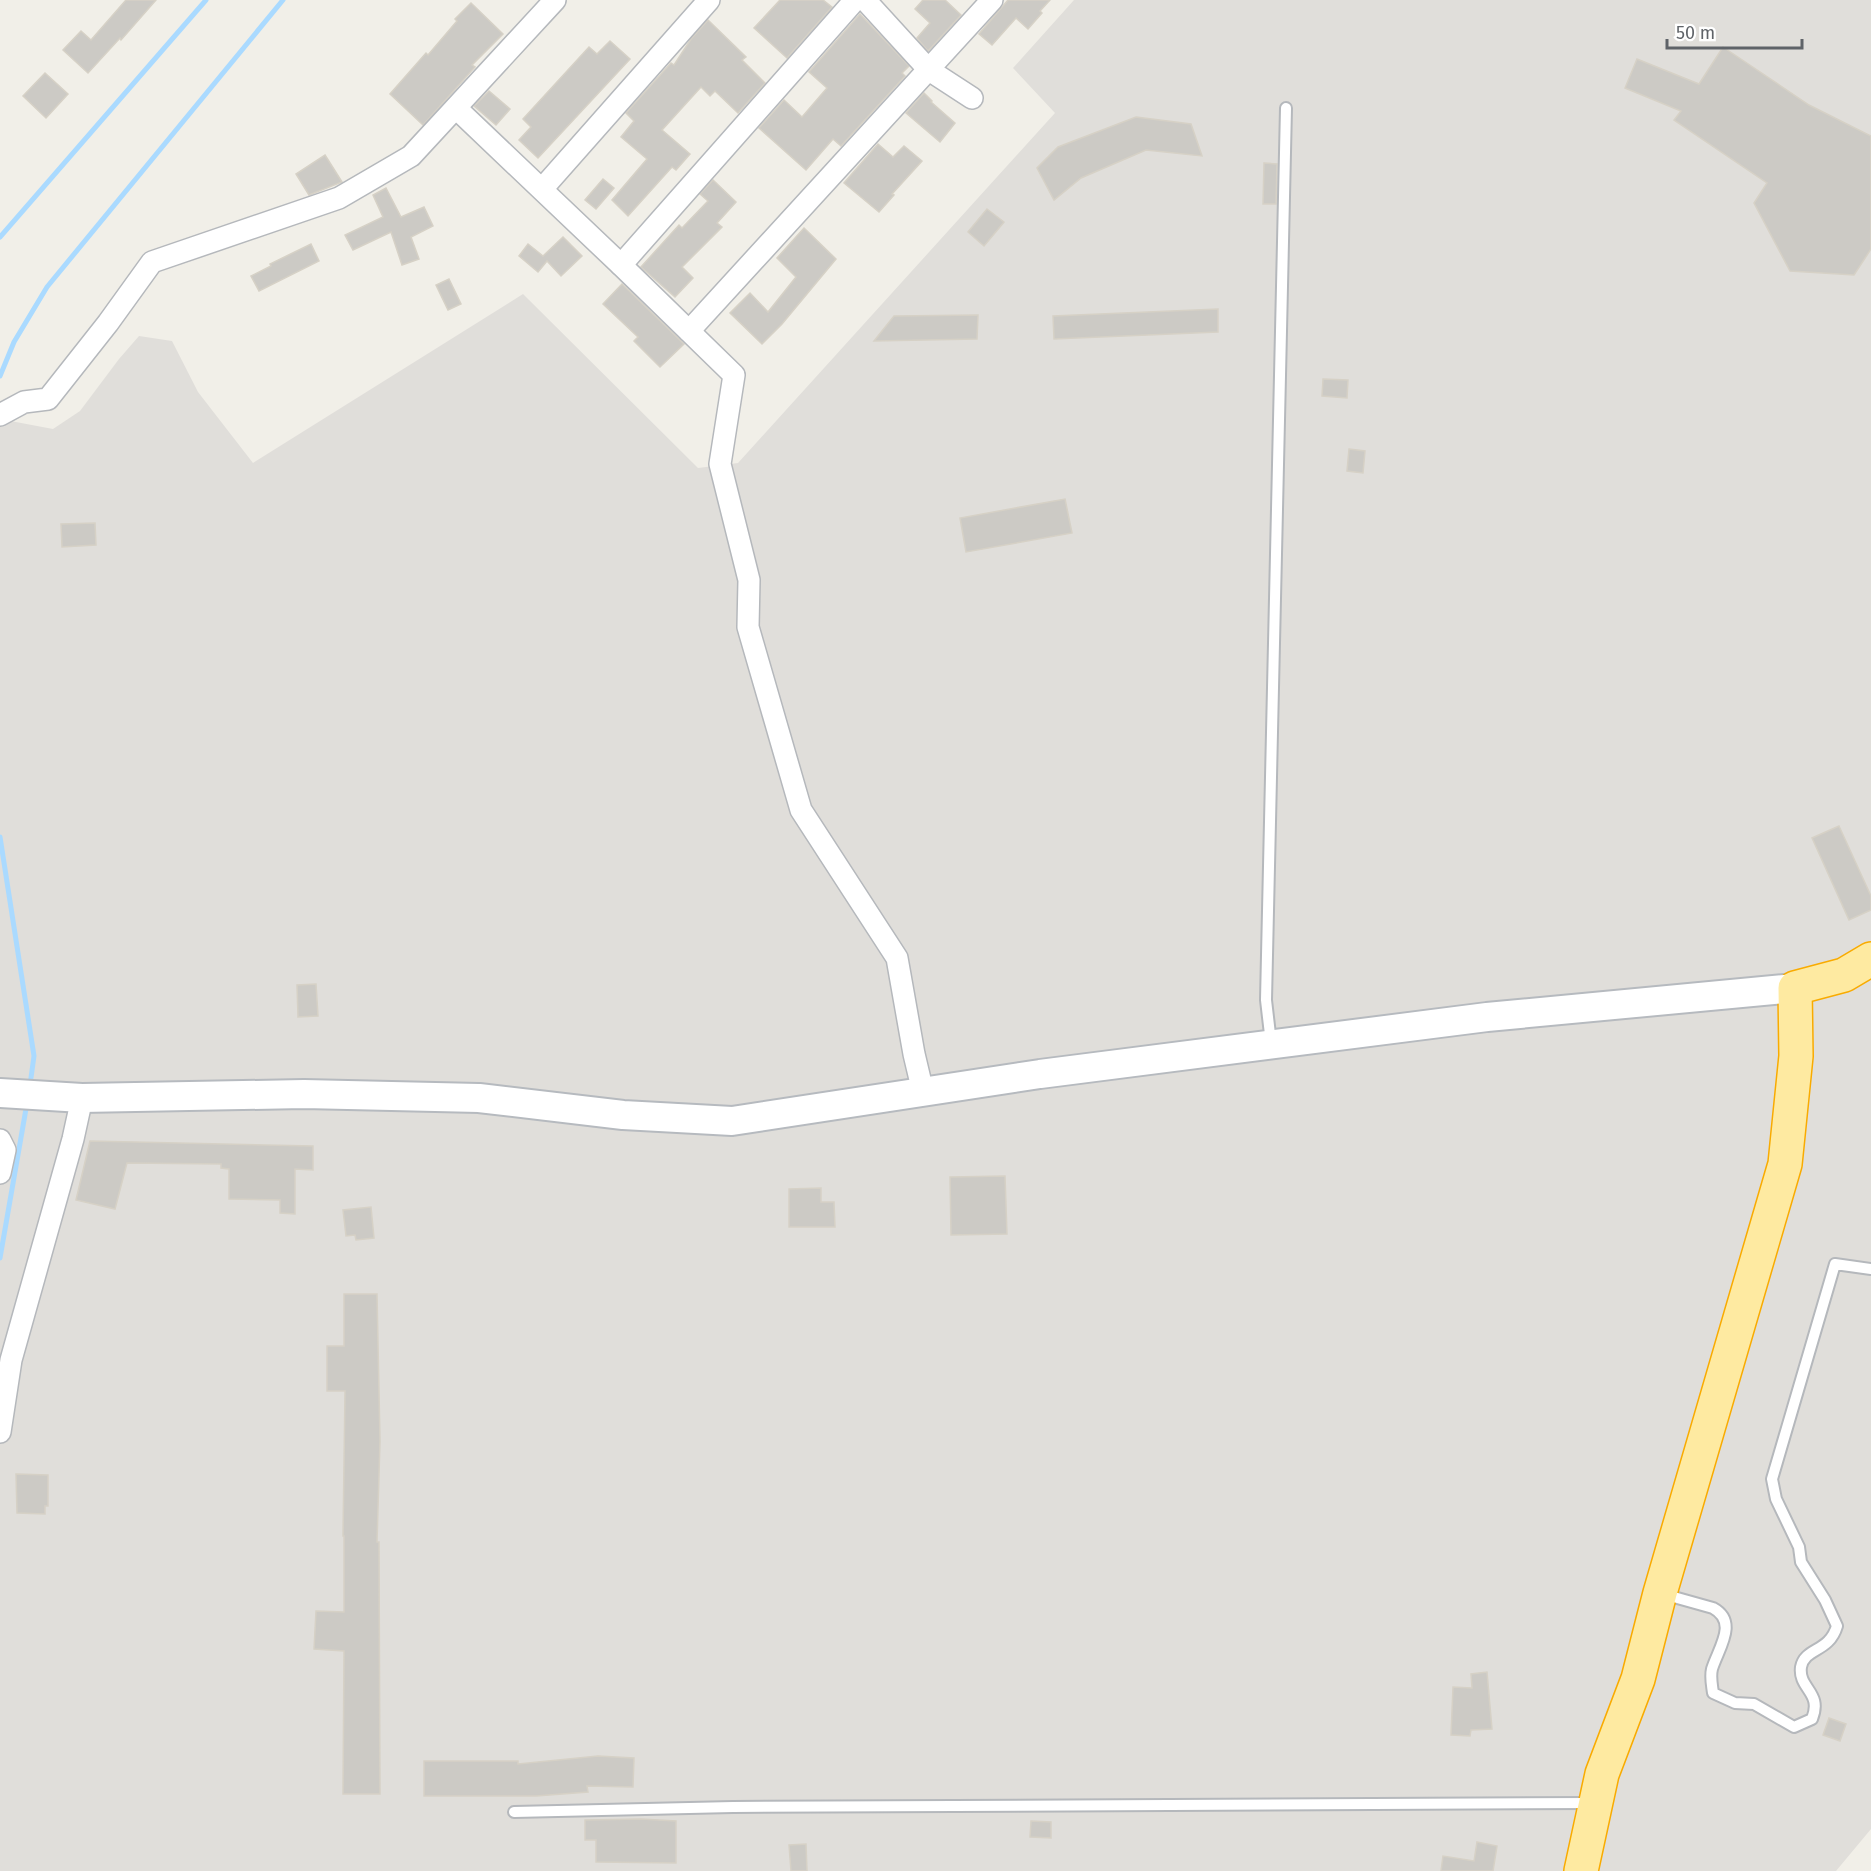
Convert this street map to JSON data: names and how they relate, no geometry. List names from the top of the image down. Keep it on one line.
{"scale_bar":"50 m"}
